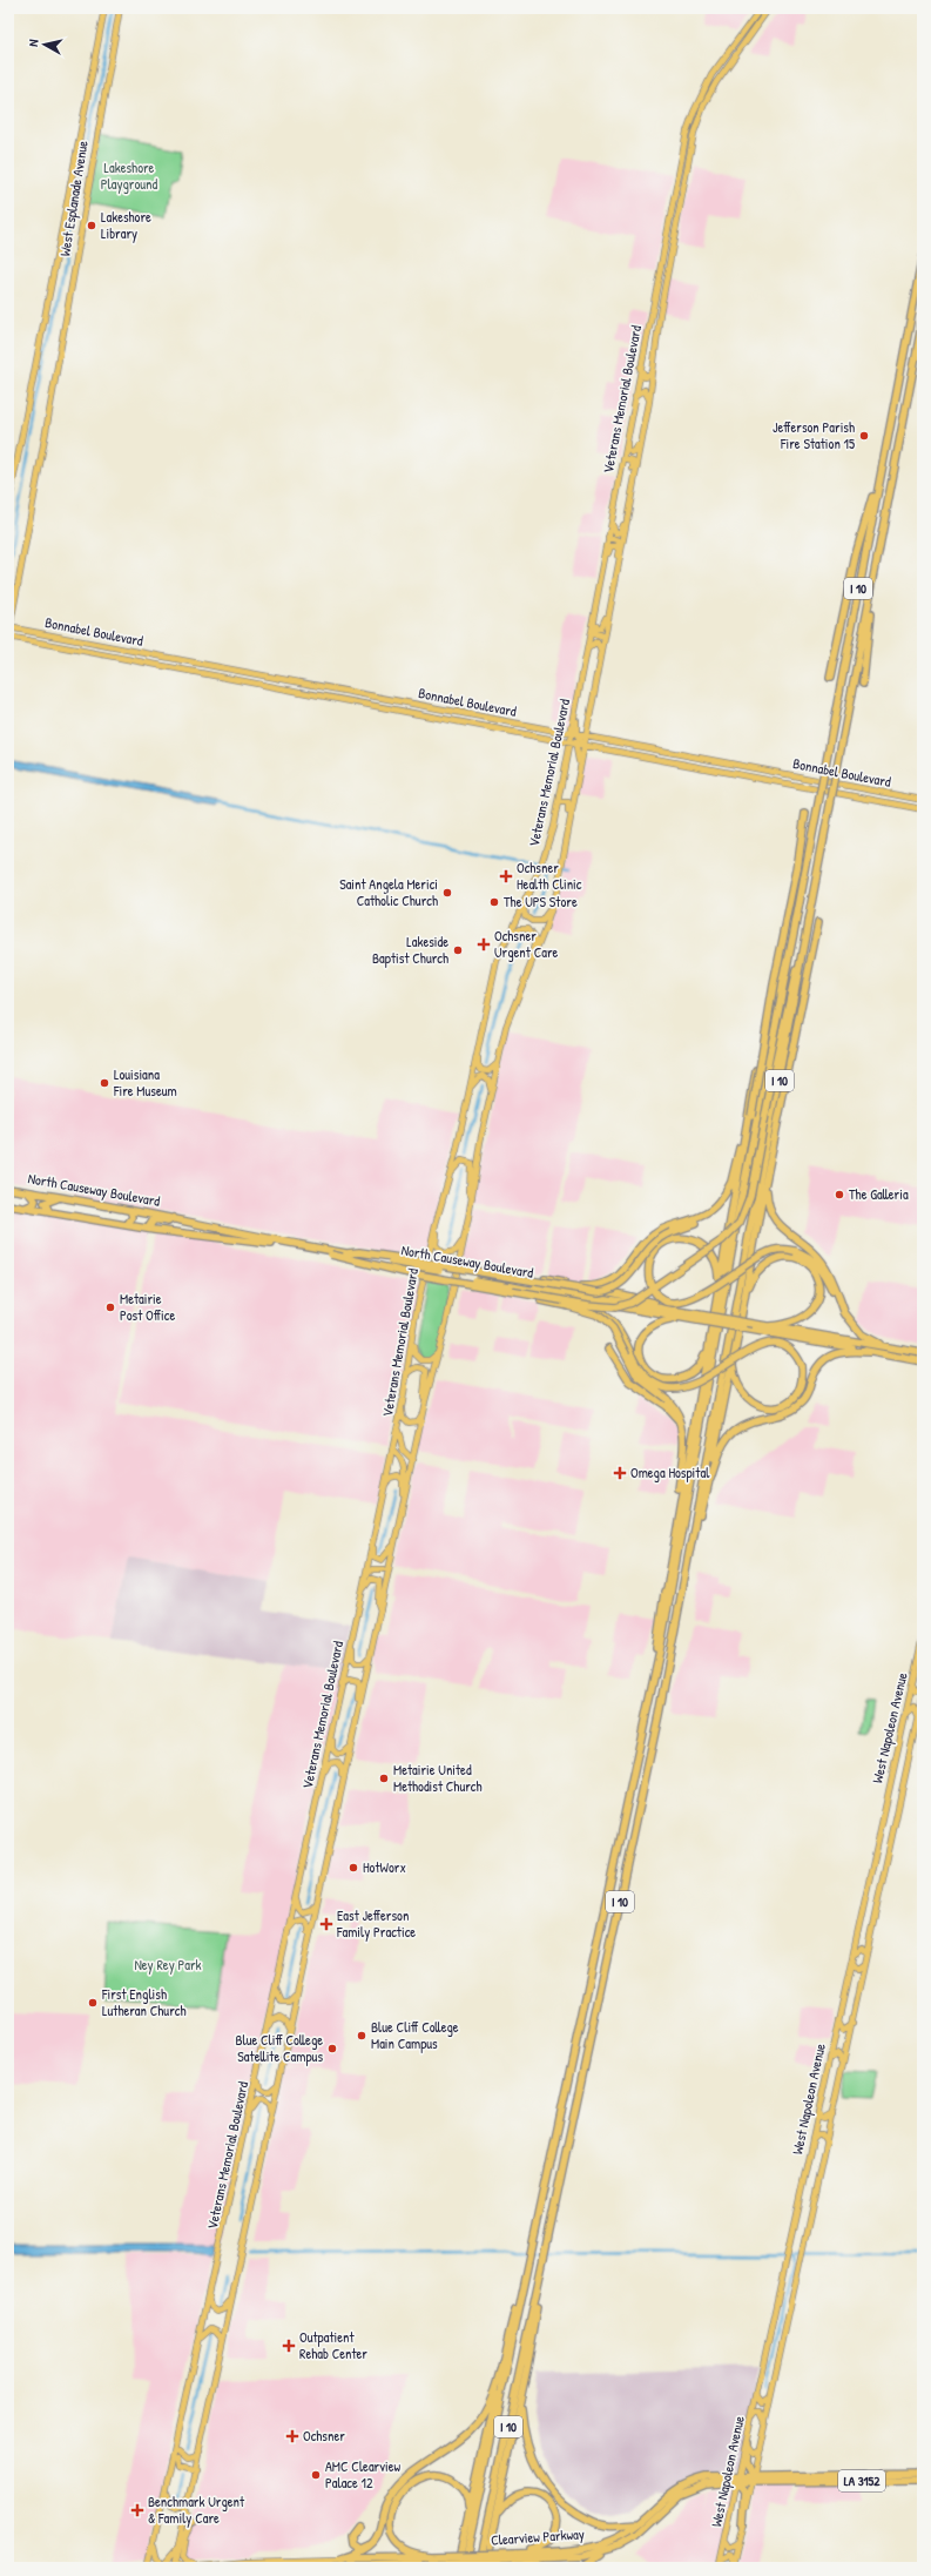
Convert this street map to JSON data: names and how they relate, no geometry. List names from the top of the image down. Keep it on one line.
{"streets":{"highway":["I 10","North Causeway Boulevard","LA 3152","Clearview Parkway"],"main road":["West Esplanade Avenue","Veterans Memorial Boulevard","Bonnabel Boulevard","West Napoleon Avenue"]},"crossings":[["West Esplanade Avenue","Bonnabel Boulevard"],["Veterans Memorial Boulevard","Bonnabel Boulevard"],["Veterans Memorial Boulevard","Clearview Parkway"],["I 10","Clearview Parkway"],["West Napoleon Avenue","Clearview Parkway"]],"parks":["Lakeshore Playground","Ney Rey Park"],"places":{"other":["Lakeshore Library","Jefferson Parish Fire Station 15","Saint Angela Merici Catholic Church","The UPS Store","Lakeside Baptist Church","Louisiana Fire Museum","The Galleria","Metairie Post Office","Metairie United Methodist Church","HotWorx","First English Lutheran Church","Blue Cliff College Main Campus","Blue Cliff College Satellite Campus","AMC Clearview Palace 12"],"health":["Ochsner Health Clinic","Ochsner Urgent Care","Omega Hospital","East Jefferson Family Practice","Outpatient Rehab Center","Ochsner","Benchmark Urgent & Family Care"]},"north":"left"}
